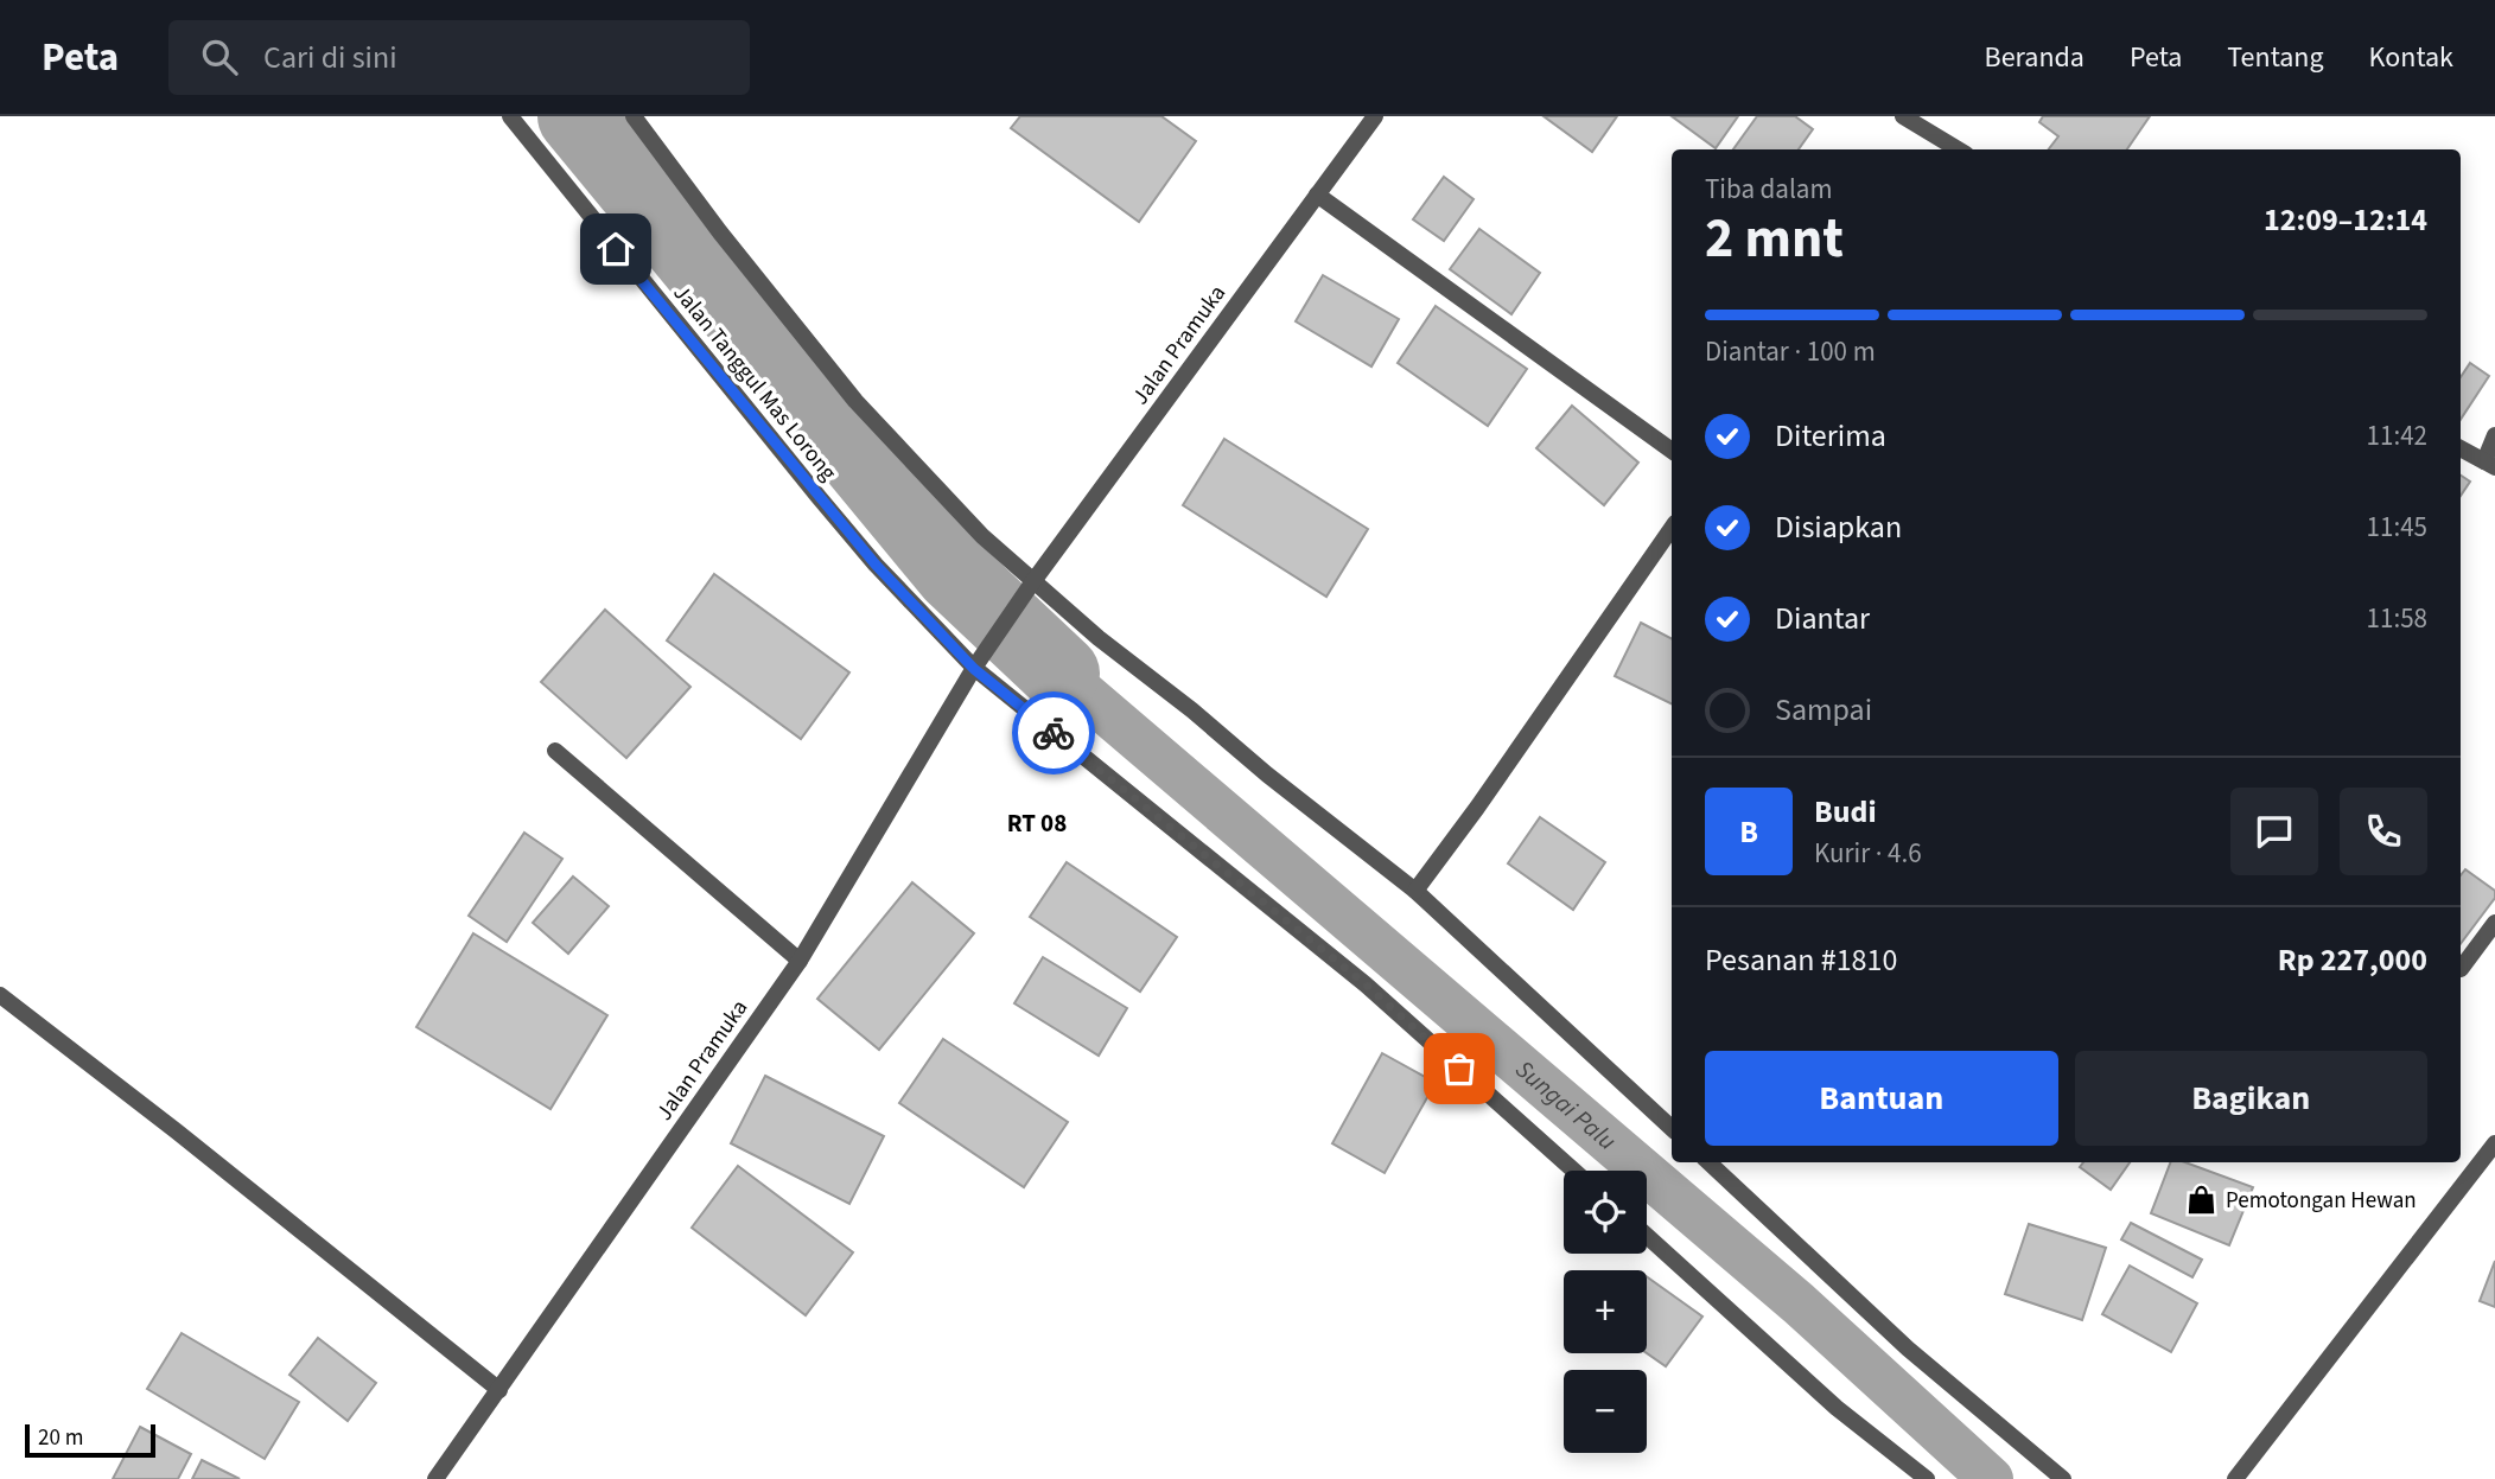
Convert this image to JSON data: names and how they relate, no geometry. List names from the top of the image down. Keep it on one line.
{"streets":{"street":["Jalan Pramuka","Jalan Tanggul Mas Lorong"]},"crossings":[["Jalan Pramuka","Jalan Tanggul Mas Lorong"]],"districts":["RT 08"],"water":["Sungai Palu"],"places":{"shop":["Pemotongan Hewan"]},"scale_bar":"20 m","page":{"header":"Peta","search":"Cari di sini","nav":["Beranda","Peta","Tentang","Kontak"],"heading":["2 mnt","Tiba dalam","12:09–12:14"],"panel":["Budi","Kurir · 4.6","Pesanan #1810","Rp 227,000"],"bar":"Diantar · 100 m","list":[["Diterima","11:42"],["Disiapkan","11:45"],["Diantar","11:58"],"Sampai"],"round":"B","buttons":["Bantuan","Bagikan"],"map_buttons":["+","−"],"scale":"20 m"}}
